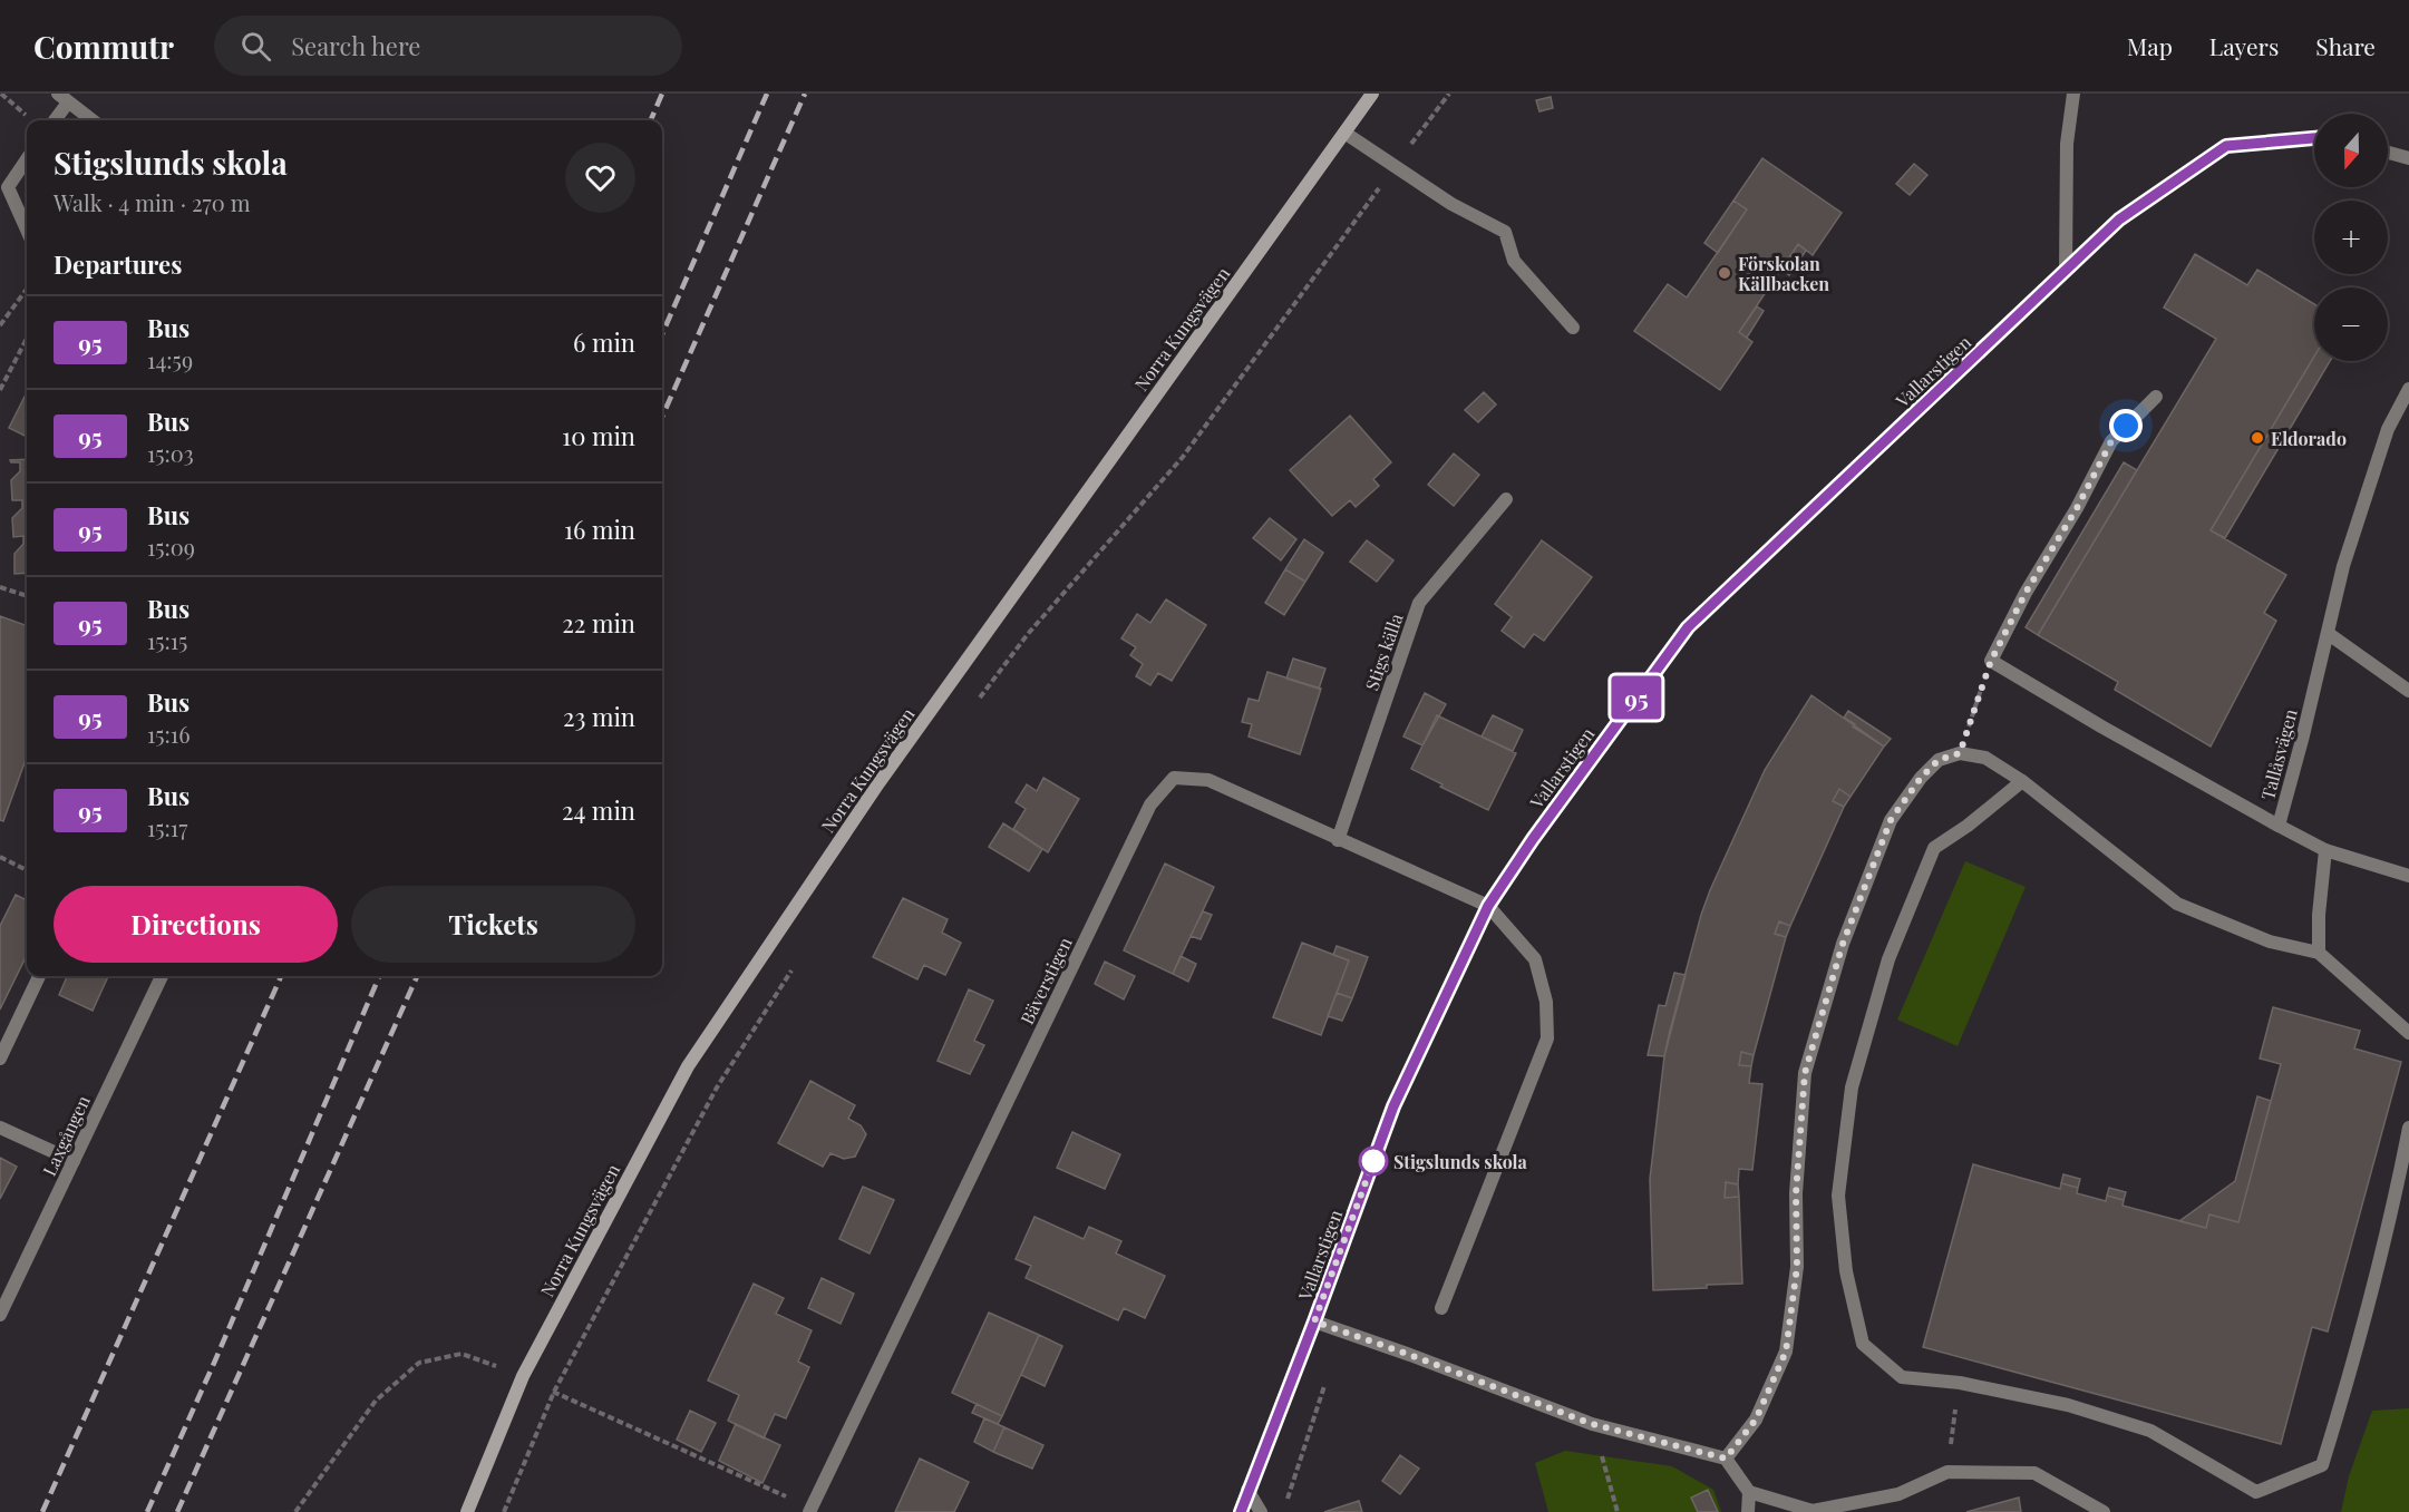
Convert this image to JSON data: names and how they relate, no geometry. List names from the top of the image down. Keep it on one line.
{"streets":{"street":["Norra Kungsvägen","Vallarstigen","Stigs källa","Tallåsvägen","Bäverstigen","Laxgången"]},"crossings":[["Vallarstigen","Bäverstigen"],["Stigs källa","Bäverstigen"]],"places":["Förskolan Källbacken","Eldorado","Stigslunds skola"],"lines":["bus line 95"],"north":"bottom","page":{"header":"Commutr","search":"Search here","nav":["Map","Layers","Share"],"on_map":"95","map_buttons":["+","−"],"heading":[["Stigslunds skola","Walk · 4 min · 270 m"],"Departures"],"list":[{"mark":"95","name":"Bus","note":"14:59","value":"6 min"},{"mark":"95","name":"Bus","note":"15:03","value":"10 min"},{"mark":"95","name":"Bus","note":"15:09","value":"16 min"},{"mark":"95","name":"Bus","note":"15:15","value":"22 min"},{"mark":"95","name":"Bus","note":"15:16","value":"23 min"},{"mark":"95","name":"Bus","note":"15:17","value":"24 min"}],"buttons":["Directions","Tickets"]}}
